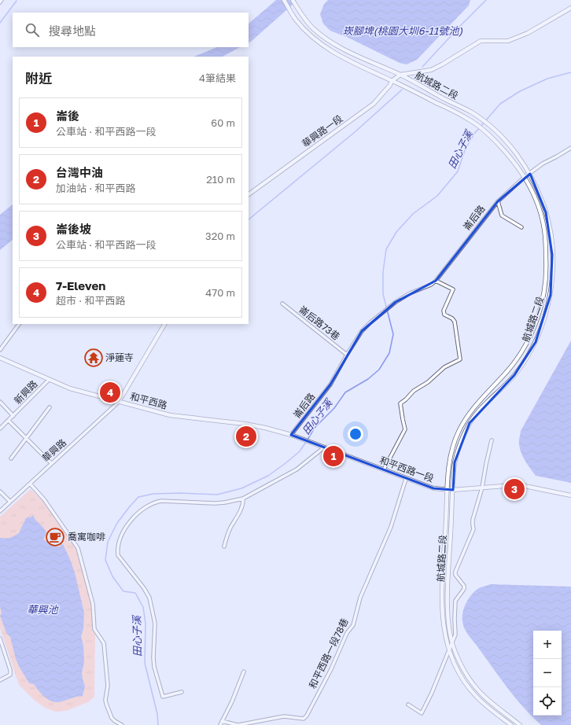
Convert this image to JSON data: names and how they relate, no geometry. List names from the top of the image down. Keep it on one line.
{"streets":{"street":["航城路二段","華興路一段","崙后路","崙后路73巷","新興路","和平西路","華興路","和平西路一段","和平西路一段78巷"]},"crossings":[["航城路二段","華興路一段"],["航城路二段","崙后路"],["航城路二段","和平西路一段"],["崙后路","崙后路73巷"],["崙后路","和平西路"],["新興路","和平西路"],["和平西路","華興路"],["和平西路","和平西路一段"],["和平西路一段","和平西路一段78巷"]],"water":["崁腳埤(桃園大圳6-11號池)","田心子溪","華興池"],"places":{"temple":["淨蓮寺"],"cafe":["喬寓咖啡"]},"page":{"search":"搜尋地點","heading":["附近","4筆結果"],"list":[{"mark":"1","name":"崙後","note":"公車站 · 和平西路一段","value":"60 m"},{"mark":"2","name":"台灣中油","note":"加油站 · 和平西路","value":"210 m"},{"mark":"3","name":"崙後坡","note":"公車站 · 和平西路一段","value":"320 m"},{"mark":"4","name":"7-Eleven","note":"超市 · 和平西路","value":"470 m"}],"pins":["4","2","1","3"],"map_buttons":["+","−"]}}
